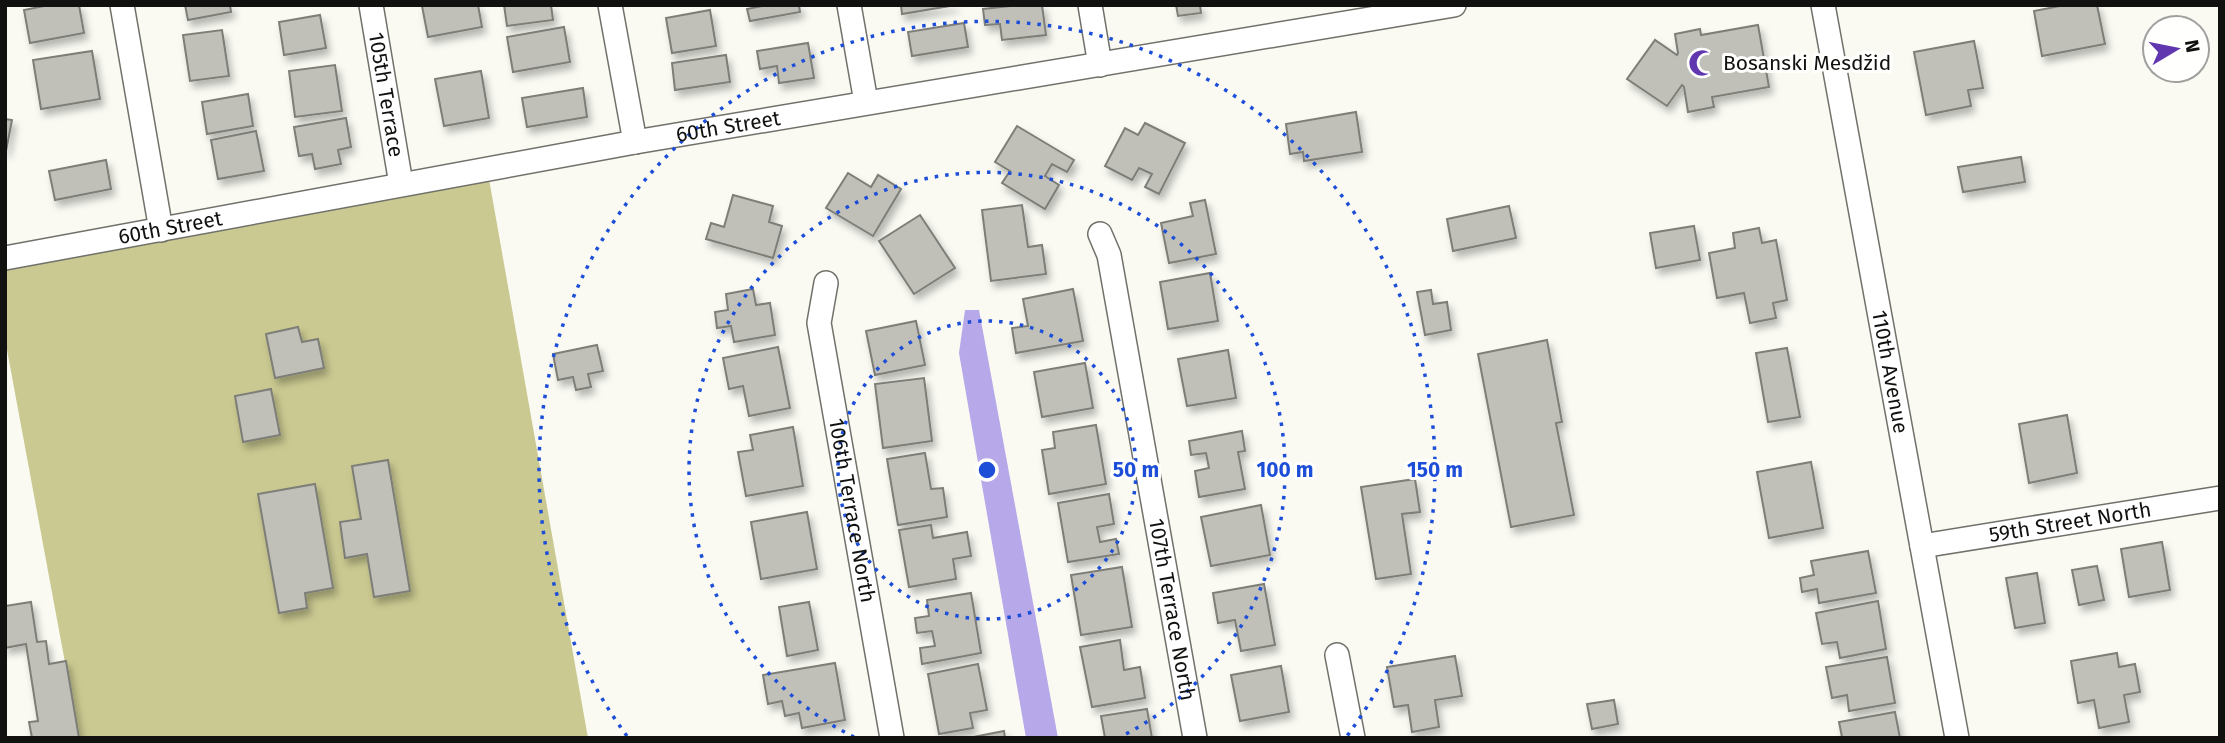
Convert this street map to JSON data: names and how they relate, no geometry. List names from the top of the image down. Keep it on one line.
{"streets":{"street":["105th Terrace","60th Street","110th Avenue","106th Terrace North","59th Street North","107th Terrace North"]},"crossings":[["105th Terrace","60th Street"],["110th Avenue","59th Street North"]],"places":{"mosque":["Bosanski Mesdžid"]},"north":"right","rings":["50 m","100 m","150 m"]}
